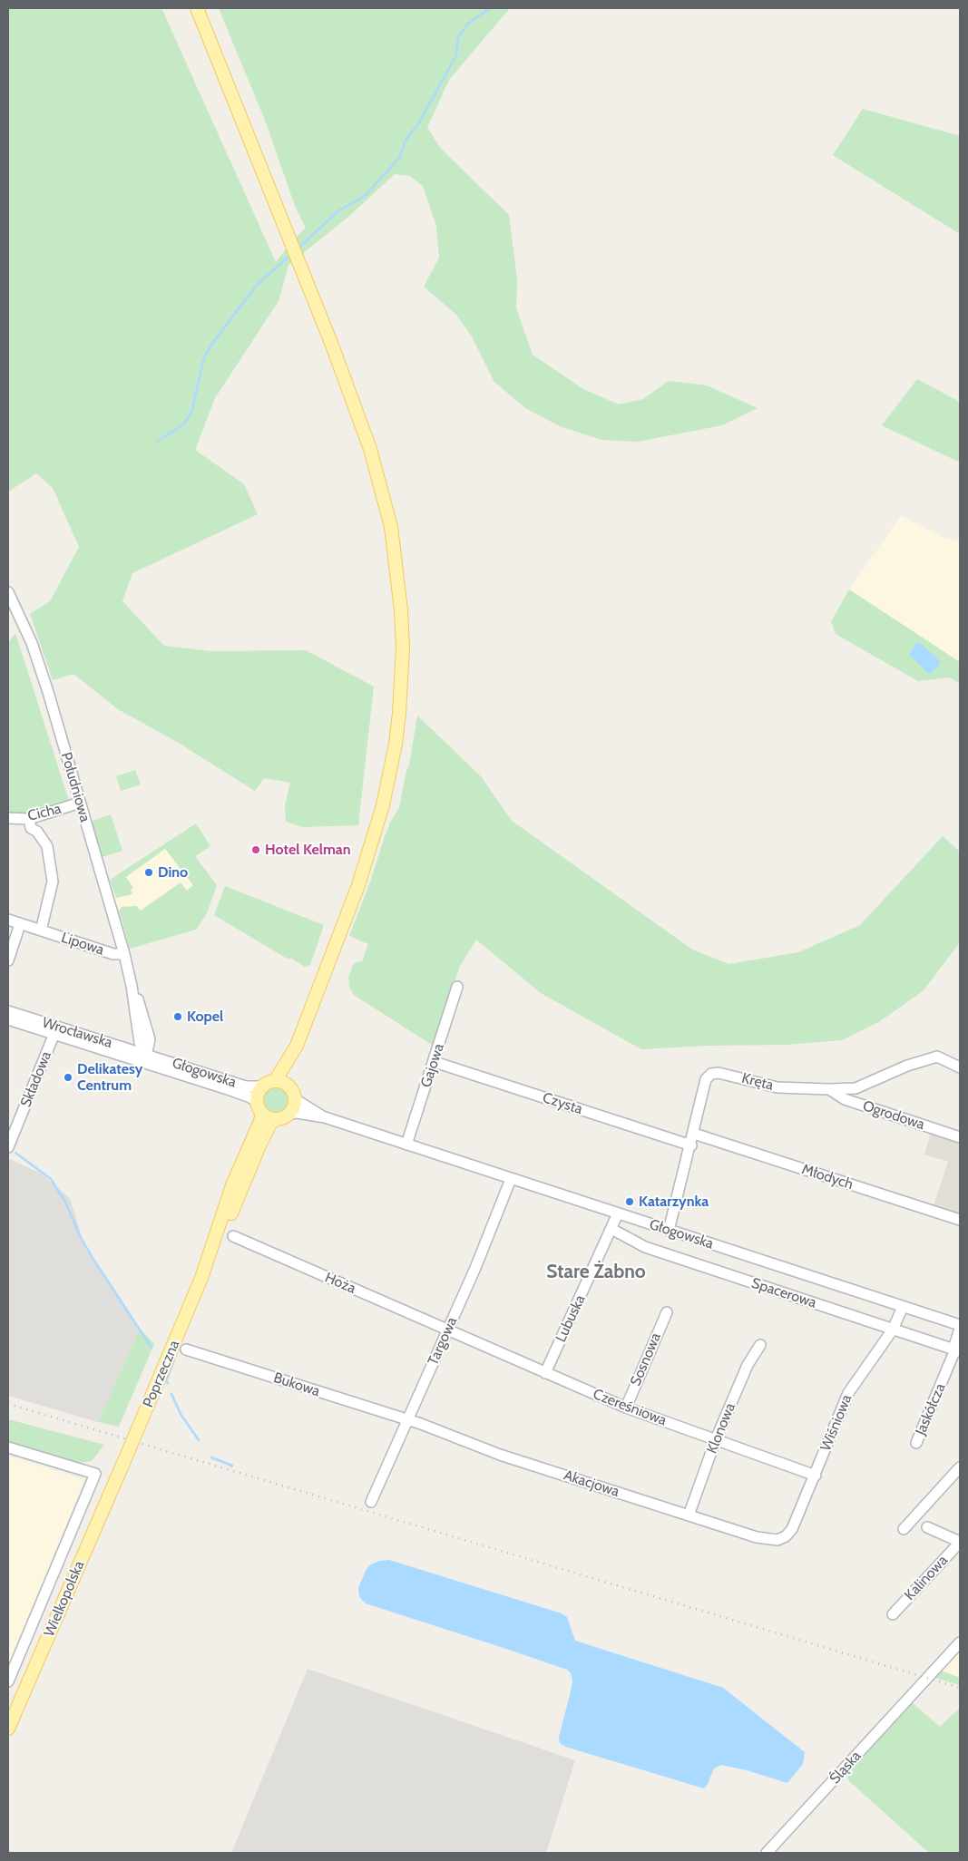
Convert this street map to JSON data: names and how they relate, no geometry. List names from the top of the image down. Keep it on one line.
{"streets":{"main road":["Poprzeczna","Wielkopolska"],"street":["Południowa","Cicha","Lipowa","Wrocławska","Gajowa","Głogowska","Składowa","Kręta","Czysta","Ogrodowa","Młodych","Hoża","Spacerowa","Lubuska","Targowa","Sosnowa","Bukowa","Czereśniowa","Jaskółcza","Wiśniowa","Klonowa","Akacjowa","Kalinowa","Śląska"]},"crossings":[["Południowa","Cicha"],["Południowa","Lipowa"],["Południowa","Wrocławska"],["Południowa","Głogowska"],["Cicha","Lipowa"],["Wrocławska","Głogowska"],["Wrocławska","Składowa"],["Gajowa","Głogowska"],["Gajowa","Czysta"],["Głogowska","Kręta"],["Głogowska","Lubuska"],["Głogowska","Targowa"],["Głogowska","Poprzeczna"],["Głogowska","Wiśniowa"],["Kręta","Czysta"],["Kręta","Ogrodowa"],["Kręta","Młodych"],["Hoża","Targowa"],["Hoża","Czereśniowa"],["Spacerowa","Lubuska"],["Spacerowa","Jaskółcza"],["Spacerowa","Wiśniowa"],["Lubuska","Czereśniowa"],["Targowa","Bukowa"],["Targowa","Czereśniowa"],["Targowa","Akacjowa"],["Sosnowa","Czereśniowa"],["Poprzeczna","Wielkopolska"],["Bukowa","Akacjowa"],["Czereśniowa","Wiśniowa"],["Czereśniowa","Klonowa"],["Wiśniowa","Akacjowa"],["Klonowa","Akacjowa"]],"districts":["Stare Żabno"],"places":["Hotel Kelman","Dino","Kopel","Delikatesy Centrum","Katarzynka"]}
